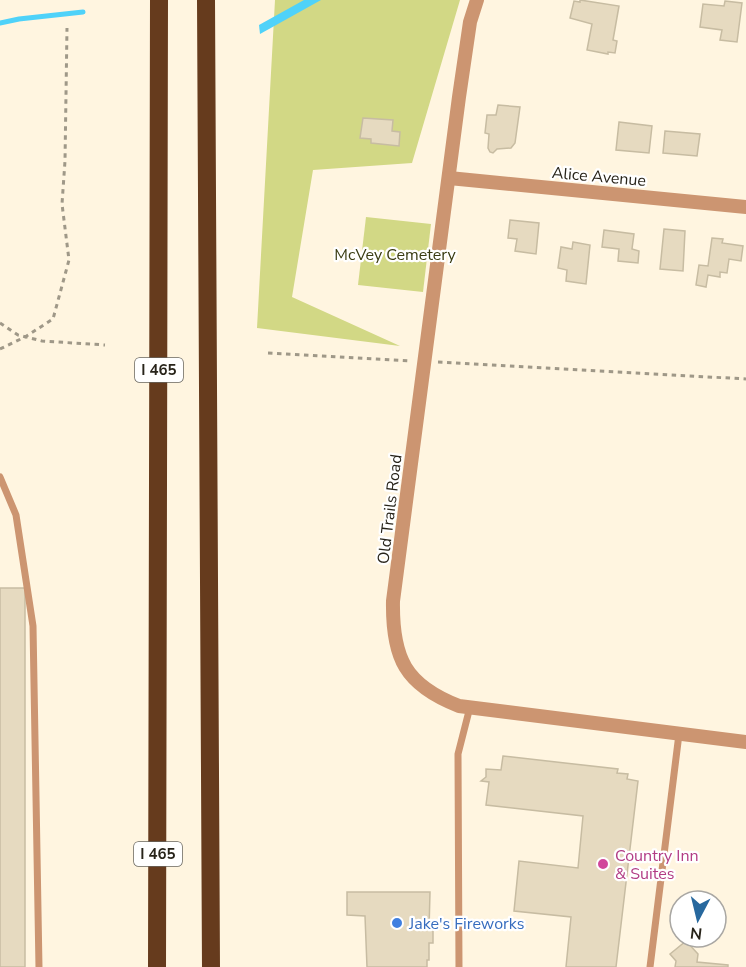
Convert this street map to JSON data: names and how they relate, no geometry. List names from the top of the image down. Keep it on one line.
{"streets":{"highway":["I 465"],"street":["Alice Avenue","Old Trails Road"]},"crossings":[["Alice Avenue","Old Trails Road"]],"parks":["McVey Cemetery"],"places":["Country Inn & Suites","Jake's Fireworks"],"north":"bottom"}
